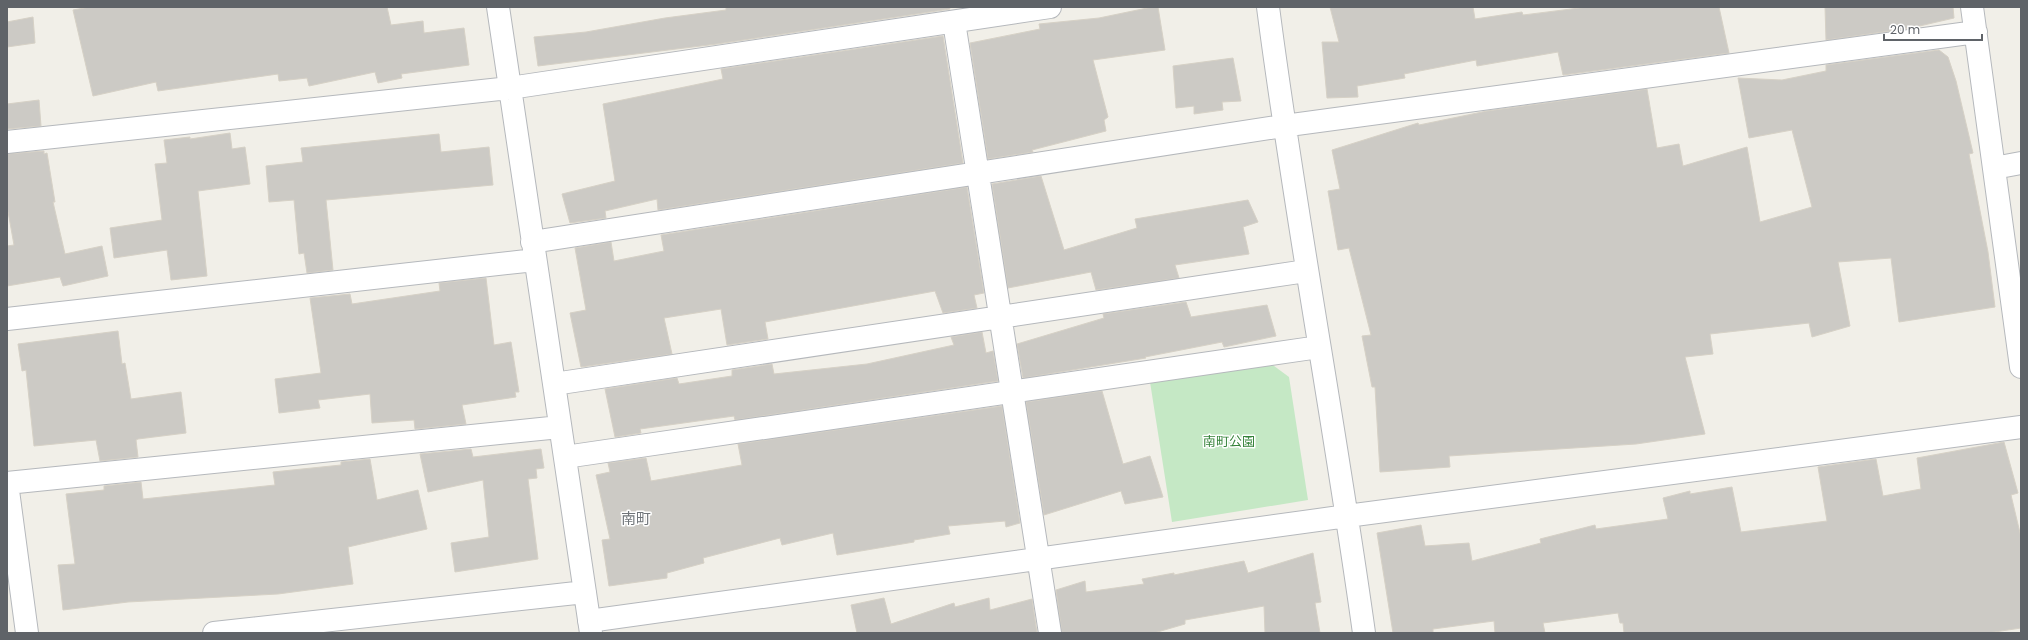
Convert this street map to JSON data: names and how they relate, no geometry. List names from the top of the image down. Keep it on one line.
{"districts":["南町"],"parks":["南町公園"],"scale_bar":"20 m"}
